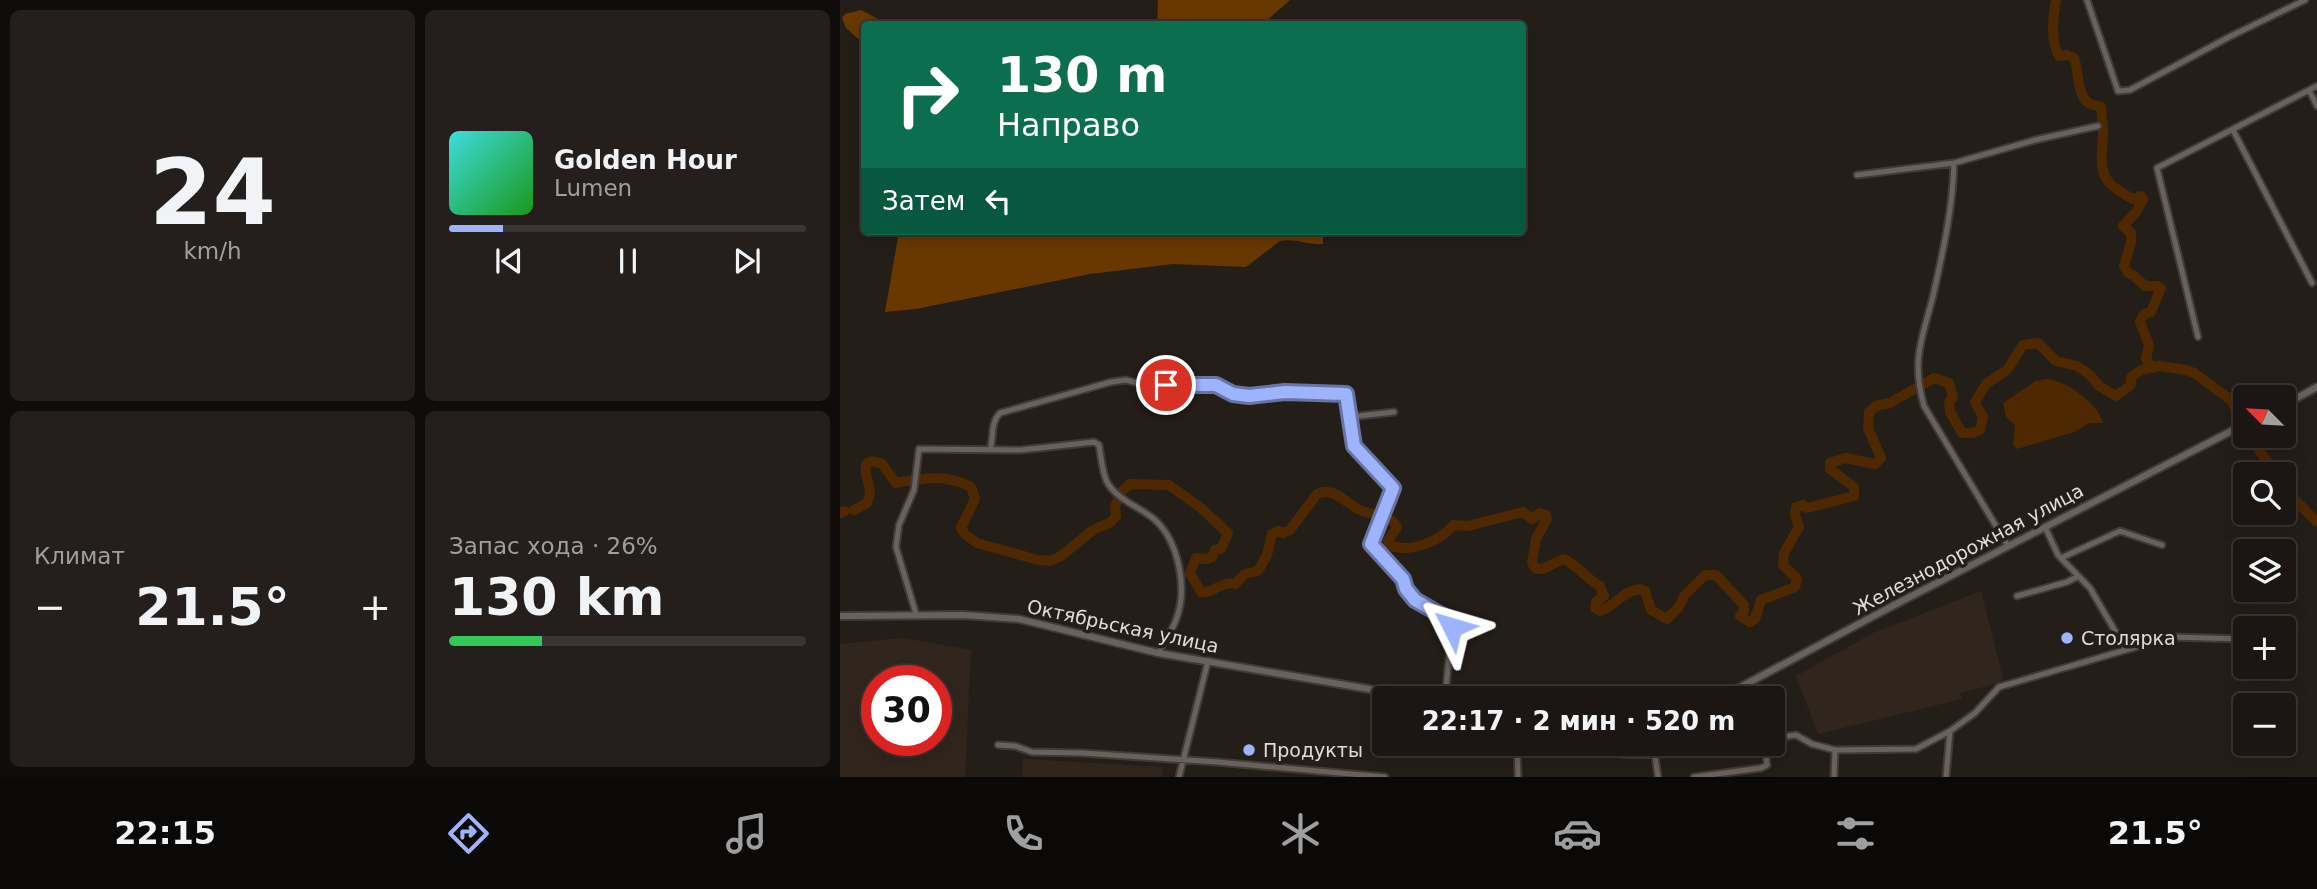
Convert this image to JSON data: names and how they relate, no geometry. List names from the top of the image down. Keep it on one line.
{"streets":{"street":["Железнодорожная улица","Октябрьская улица"]},"places":["Столярка","Продукты"],"north":"top left","page":{"tile":[["24","km/h"],"Климат",["Запас хода · 26%","130 km"]],"turn":["130 m","Направо"],"song":["Golden Hour","Lumen"],"then":"Затем","map_buttons":["+","−"],"heat":["−","21.5°","+"],"limit":"30","trip":"22:17 · 2 мин · 520 m","tabs":["22:15","21.5°"]}}
